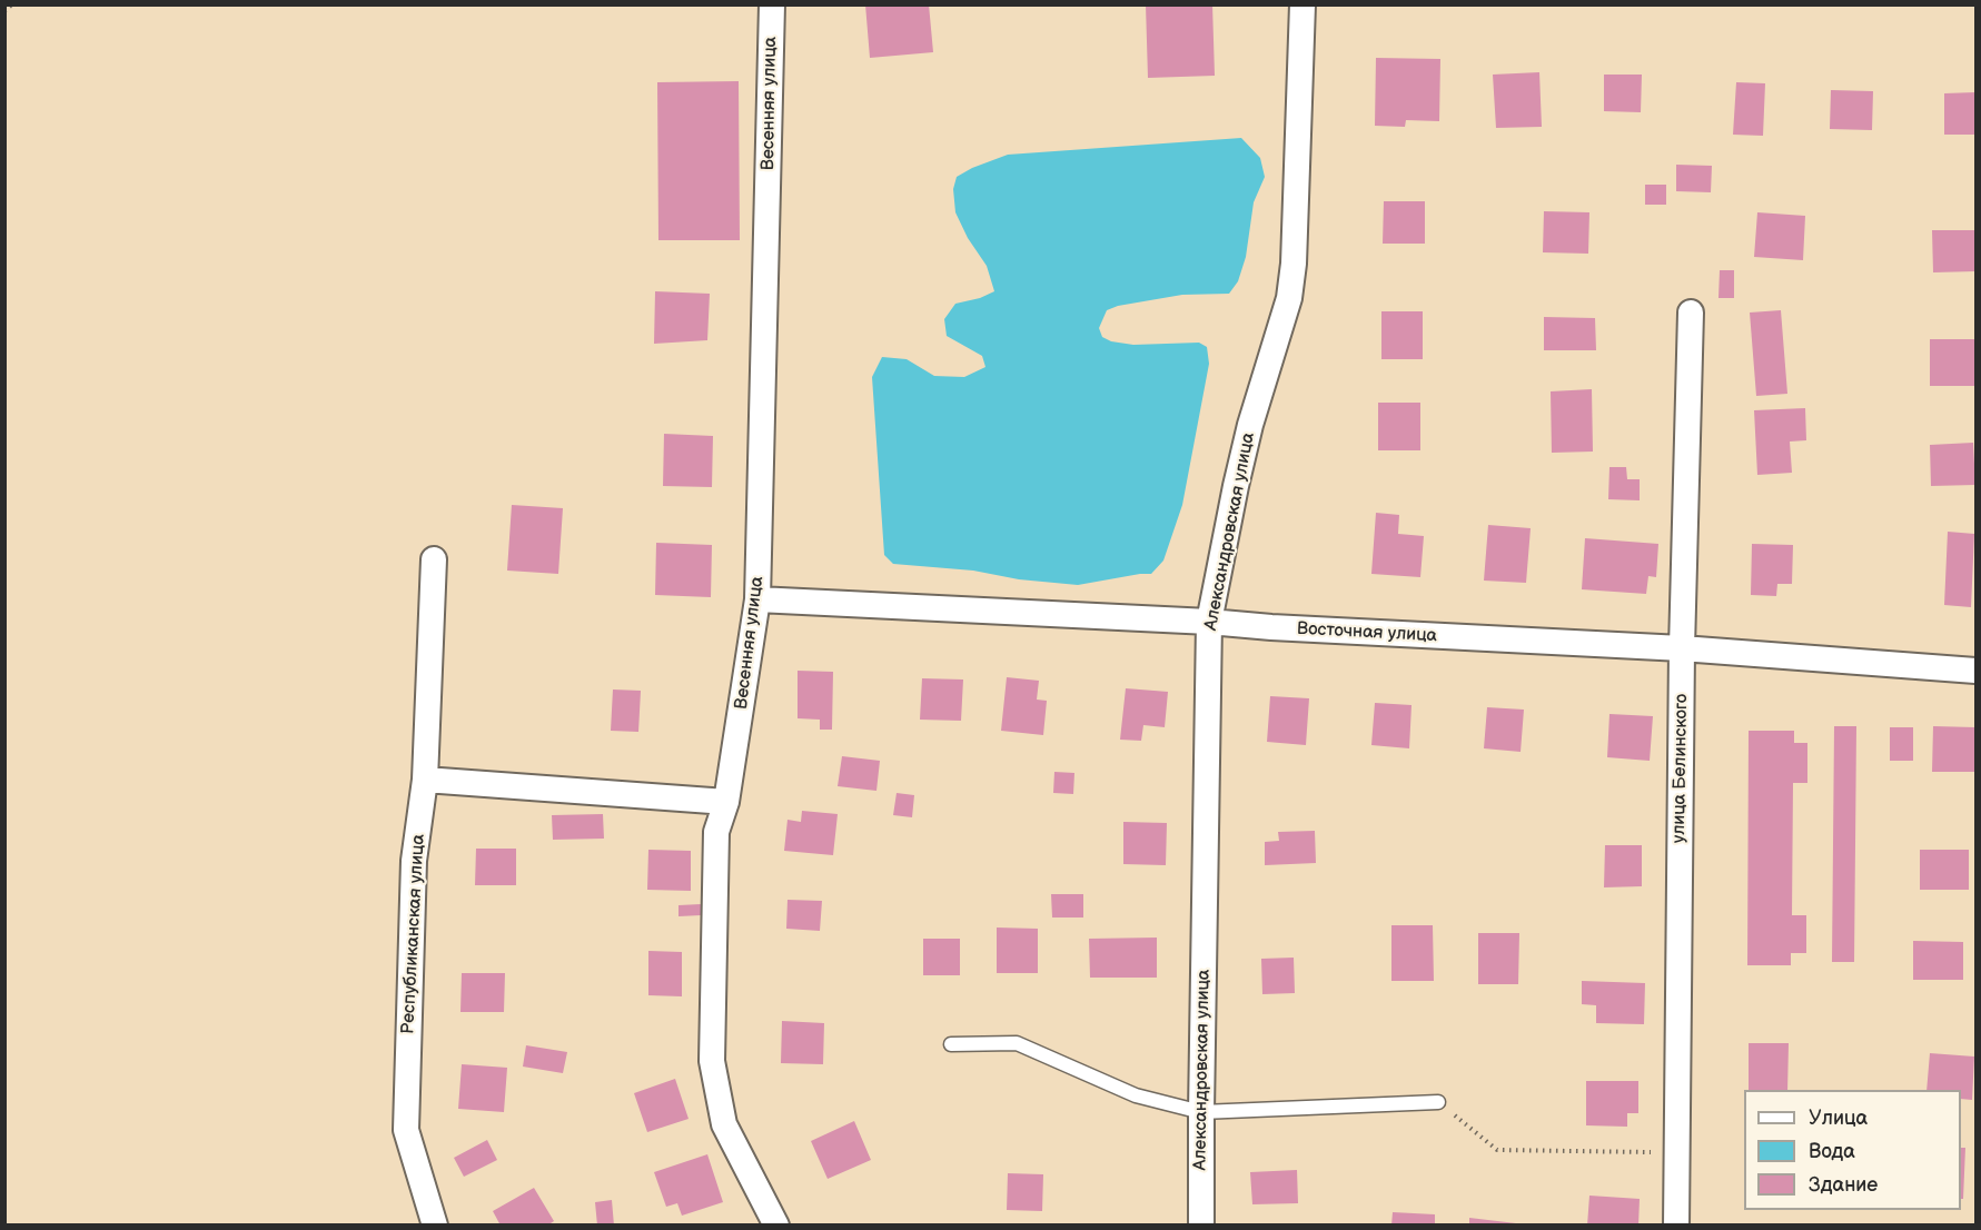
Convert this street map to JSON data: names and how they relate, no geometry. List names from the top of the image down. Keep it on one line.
{"streets":{"street":["Весенняя улица","Александровская улица","Восточная улица","улица Белинского","Республиканская улица"]},"crossings":[["Весенняя улица","Восточная улица"],["Александровская улица","Восточная улица"],["Восточная улица","улица Белинского"]],"legend":["Улица","Вода","Здание"]}
